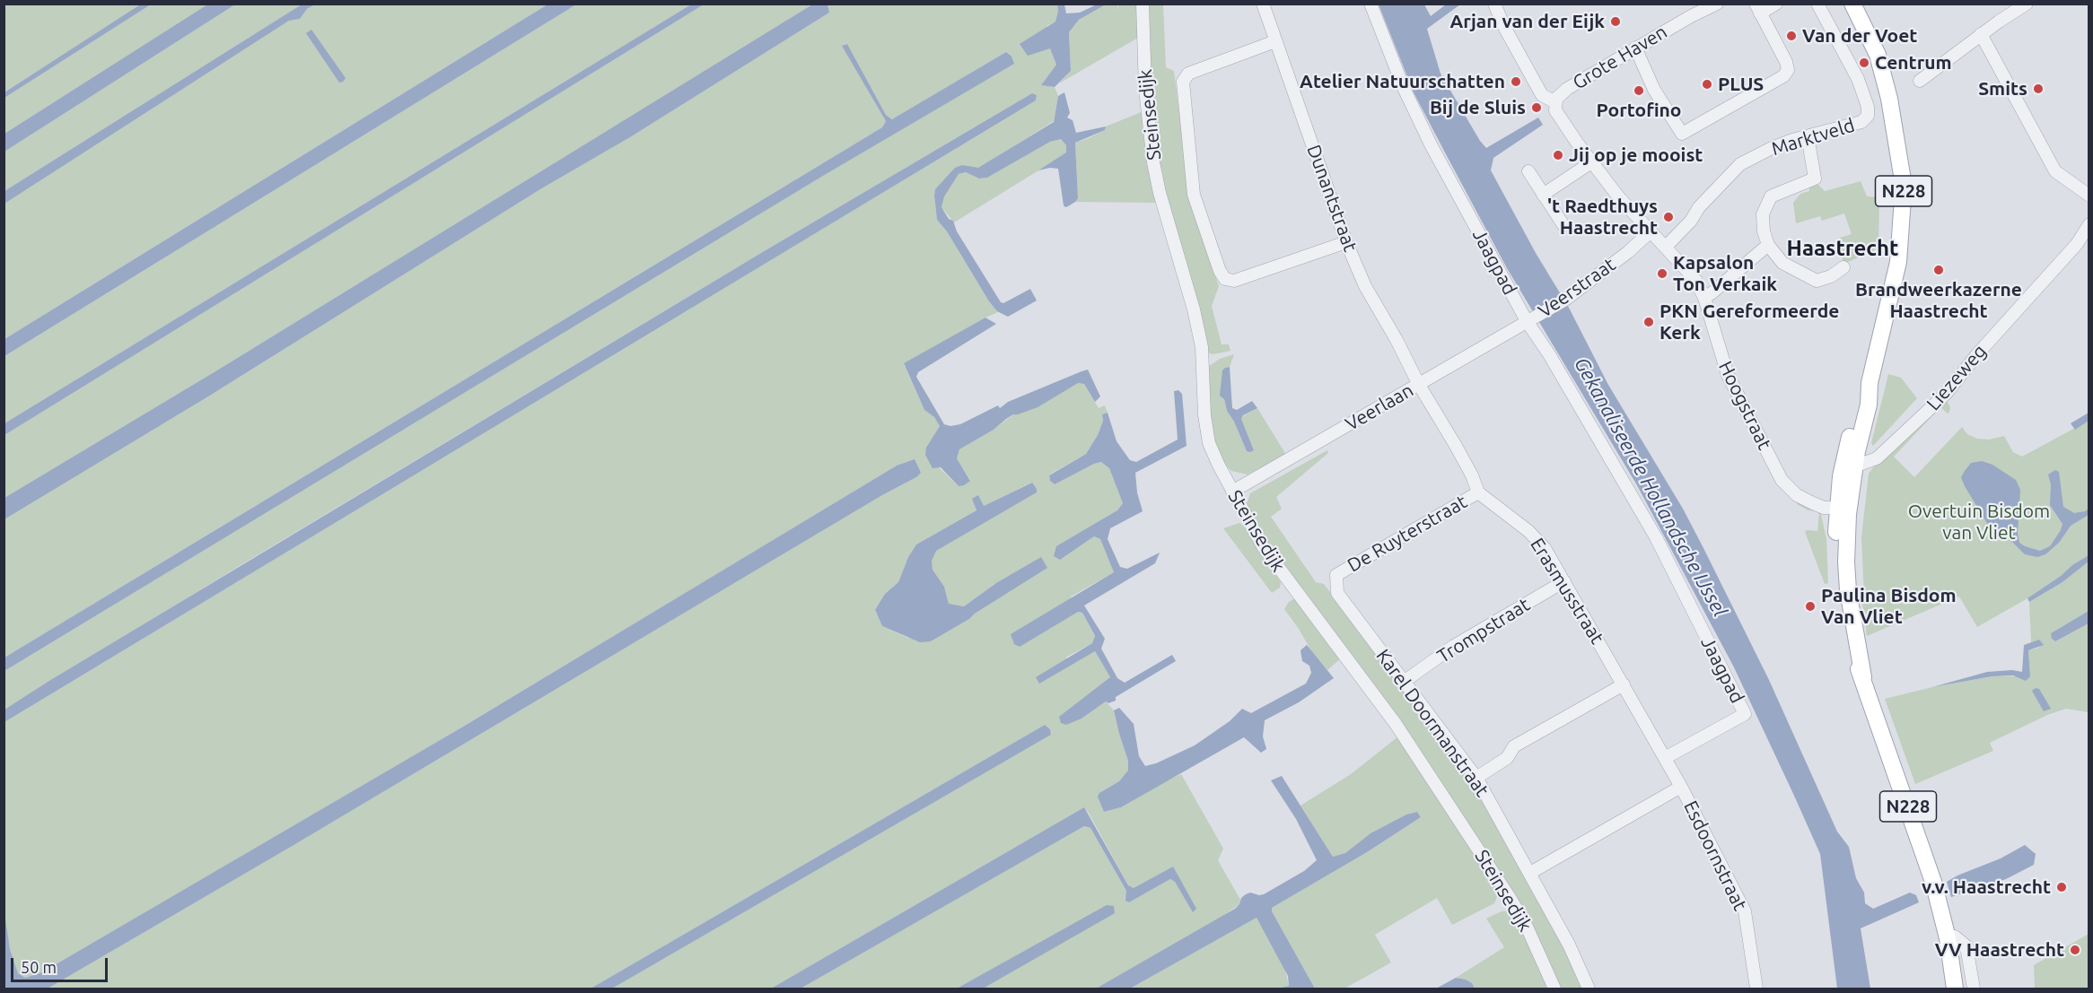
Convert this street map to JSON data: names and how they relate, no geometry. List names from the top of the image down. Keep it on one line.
{"streets":{"main road":["N228"],"street":["Grote Haven","Steinsedijk","Marktveld","Dunantstraat","Jaagpad","Veerstraat","Liezeweg","Hoogstraat","Veerlaan","De Ruyterstraat","Erasmusstraat","Trompstraat","Karel Doormanstraat","Esdoornstraat"]},"crossings":[["Grote Haven","Hoogstraat"],["Steinsedijk","Veerlaan"],["Marktveld","Hoogstraat"],["N228","Liezeweg"],["N228","Hoogstraat"],["Dunantstraat","Veerlaan"],["Dunantstraat","Erasmusstraat"],["Jaagpad","Veerstraat"],["Jaagpad","Veerlaan"],["Jaagpad","Erasmusstraat"],["Veerstraat","Hoogstraat"],["Veerstraat","Veerlaan"],["Veerlaan","Erasmusstraat"],["De Ruyterstraat","Erasmusstraat"],["De Ruyterstraat","Karel Doormanstraat"],["Erasmusstraat","Trompstraat"],["Erasmusstraat","Esdoornstraat"],["Trompstraat","Karel Doormanstraat"]],"districts":["Haastrecht"],"water":["Gekanaliseerde Hollandsche IJssel"],"parks":["Overtuin Bisdom van Vliet"],"places":["Arjan van der Eijk","Van der Voet","Centrum","Atelier Natuurschatten","PLUS","Smits","Portofino","Bij de Sluis","Jij op je mooist","'t Raedthuys Haastrecht","Brandweerkazerne Haastrecht","Kapsalon Ton Verkaik","PKN Gereformeerde Kerk","Paulina Bisdom Van Vliet","v.v. Haastrecht","VV Haastrecht"],"scale_bar":"50 m"}
